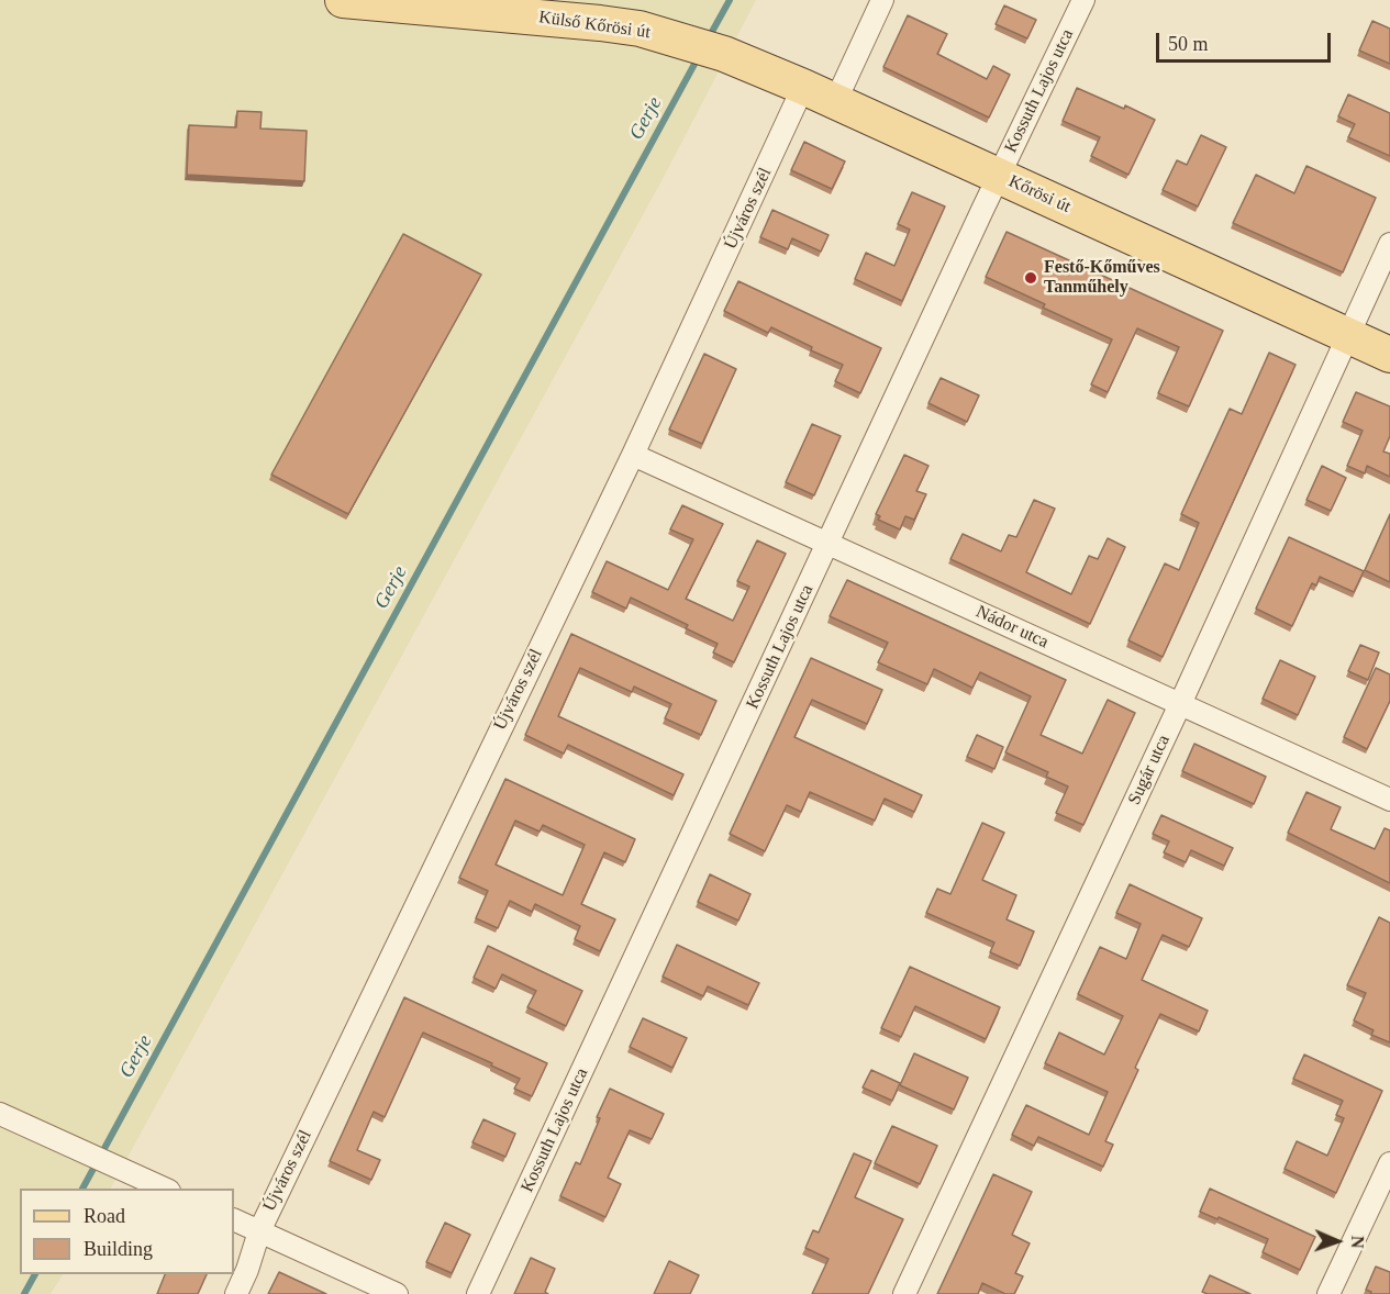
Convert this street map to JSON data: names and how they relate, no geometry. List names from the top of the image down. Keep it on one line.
{"streets":{"main road":["Külső Kőrösi út","Kőrösi út"],"street":["Kossuth Lajos utca","Újváros szél","Nádor utca","Sugár utca"]},"crossings":[["Külső Kőrösi út","Kőrösi út"],["Kossuth Lajos utca","Kőrösi út"],["Kossuth Lajos utca","Nádor utca"],["Kőrösi út","Újváros szél"],["Kőrösi út","Sugár utca"],["Újváros szél","Nádor utca"],["Nádor utca","Sugár utca"]],"water":["Gerje"],"places":["Festő-Kőműves Tanműhely"],"legend":["Road","Building"],"scale_bar":"50 m","north":"right"}
